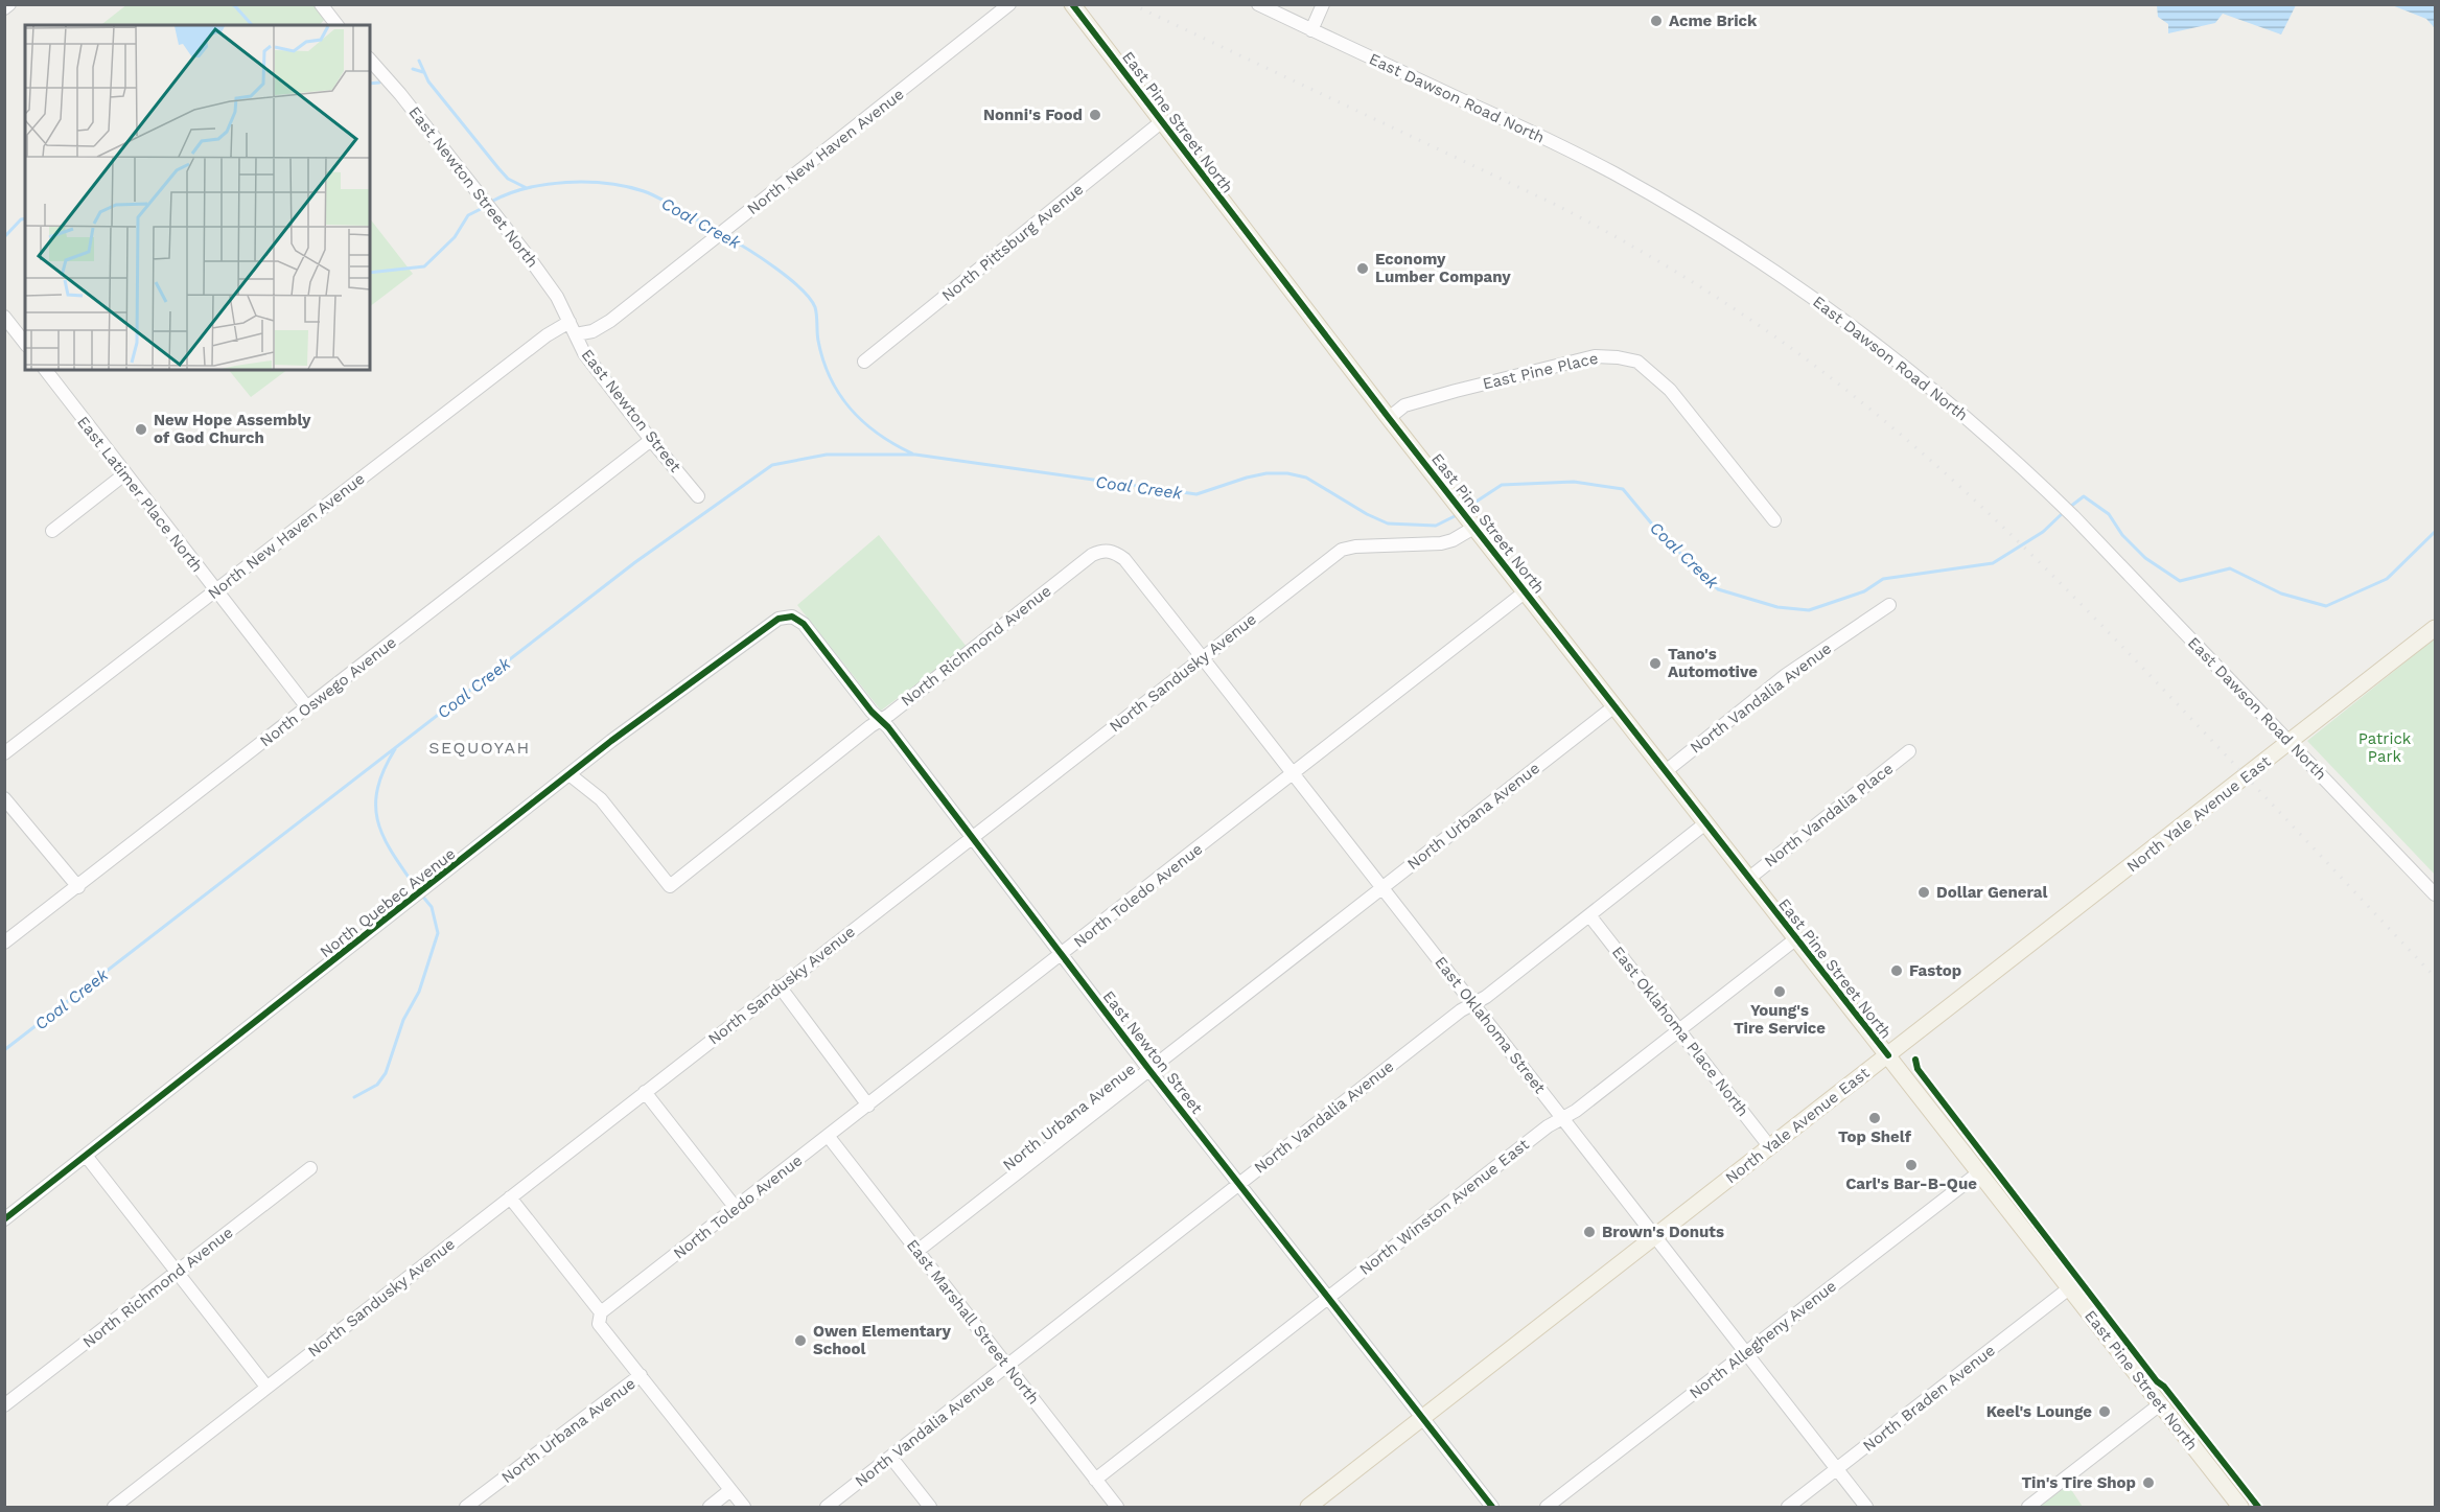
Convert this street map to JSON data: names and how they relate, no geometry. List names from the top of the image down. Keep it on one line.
{"streets":{"main road":["East Pine Street North","North Yale Avenue East"],"street":["East Dawson Road North","North New Haven Avenue","East Newton Street North","North Pittsburg Avenue","East Pine Place","East Newton Street","East Latimer Place North","North Richmond Avenue","North Sandusky Avenue","North Oswego Avenue","North Vandalia Avenue","North Vandalia Place","North Urbana Avenue","North Toledo Avenue","North Quebec Avenue","East Oklahoma Street","East Oklahoma Place North","North Winston Avenue East","East Marshall Street North","North Allegheny Avenue","North Braden Avenue"]},"crossings":[["East Dawson Road North","North Yale Avenue East"],["East Pine Street North","North Pittsburg Avenue"],["East Pine Street North","East Pine Place"],["East Pine Street North","North Sandusky Avenue"],["East Pine Street North","North Vandalia Avenue"],["East Pine Street North","North Yale Avenue East"],["East Pine Street North","North Vandalia Place"],["East Pine Street North","North Urbana Avenue"],["East Pine Street North","North Toledo Avenue"],["East Pine Street North","North Winston Avenue East"],["East Pine Street North","North Allegheny Avenue"],["East Pine Street North","North Braden Avenue"],["North New Haven Avenue","East Newton Street North"],["North New Haven Avenue","East Newton Street"],["North New Haven Avenue","East Latimer Place North"],["East Newton Street North","East Newton Street"],["East Newton Street","North Richmond Avenue"],["East Newton Street","North Sandusky Avenue"],["East Newton Street","North Oswego Avenue"],["East Newton Street","North Vandalia Avenue"],["East Newton Street","North Yale Avenue East"],["East Newton Street","North Urbana Avenue"],["East Newton Street","North Toledo Avenue"],["East Newton Street","North Quebec Avenue"],["East Newton Street","North Winston Avenue East"],["East Latimer Place North","North Oswego Avenue"],["North Richmond Avenue","North Quebec Avenue"],["North Richmond Avenue","East Oklahoma Street"],["North Sandusky Avenue","East Oklahoma Street"],["North Vandalia Avenue","East Oklahoma Street"],["North Vandalia Avenue","East Oklahoma Place North"],["North Vandalia Avenue","East Marshall Street North"],["North Yale Avenue East","East Oklahoma Street"],["North Yale Avenue East","East Oklahoma Place North"],["North Urbana Avenue","East Oklahoma Street"],["North Urbana Avenue","East Marshall Street North"],["North Toledo Avenue","East Oklahoma Street"],["North Toledo Avenue","East Marshall Street North"],["East Oklahoma Street","North Winston Avenue East"],["East Oklahoma Street","North Allegheny Avenue"],["East Oklahoma Street","North Braden Avenue"],["East Oklahoma Place North","North Winston Avenue East"],["North Winston Avenue East","East Marshall Street North"]],"districts":["SEQUOYAH"],"water":["Coal Creek"],"parks":["Patrick Park"],"places":["Acme Brick","Nonni's Food","Economy Lumber Company","New Hope Assembly of God Church","Tano's Automotive","Dollar General","Fastop","Young's Tire Service","Top Shelf","Carl's Bar-B-Que","Brown's Donuts","Owen Elementary School","Keel's Lounge","Tin's Tire Shop"]}
